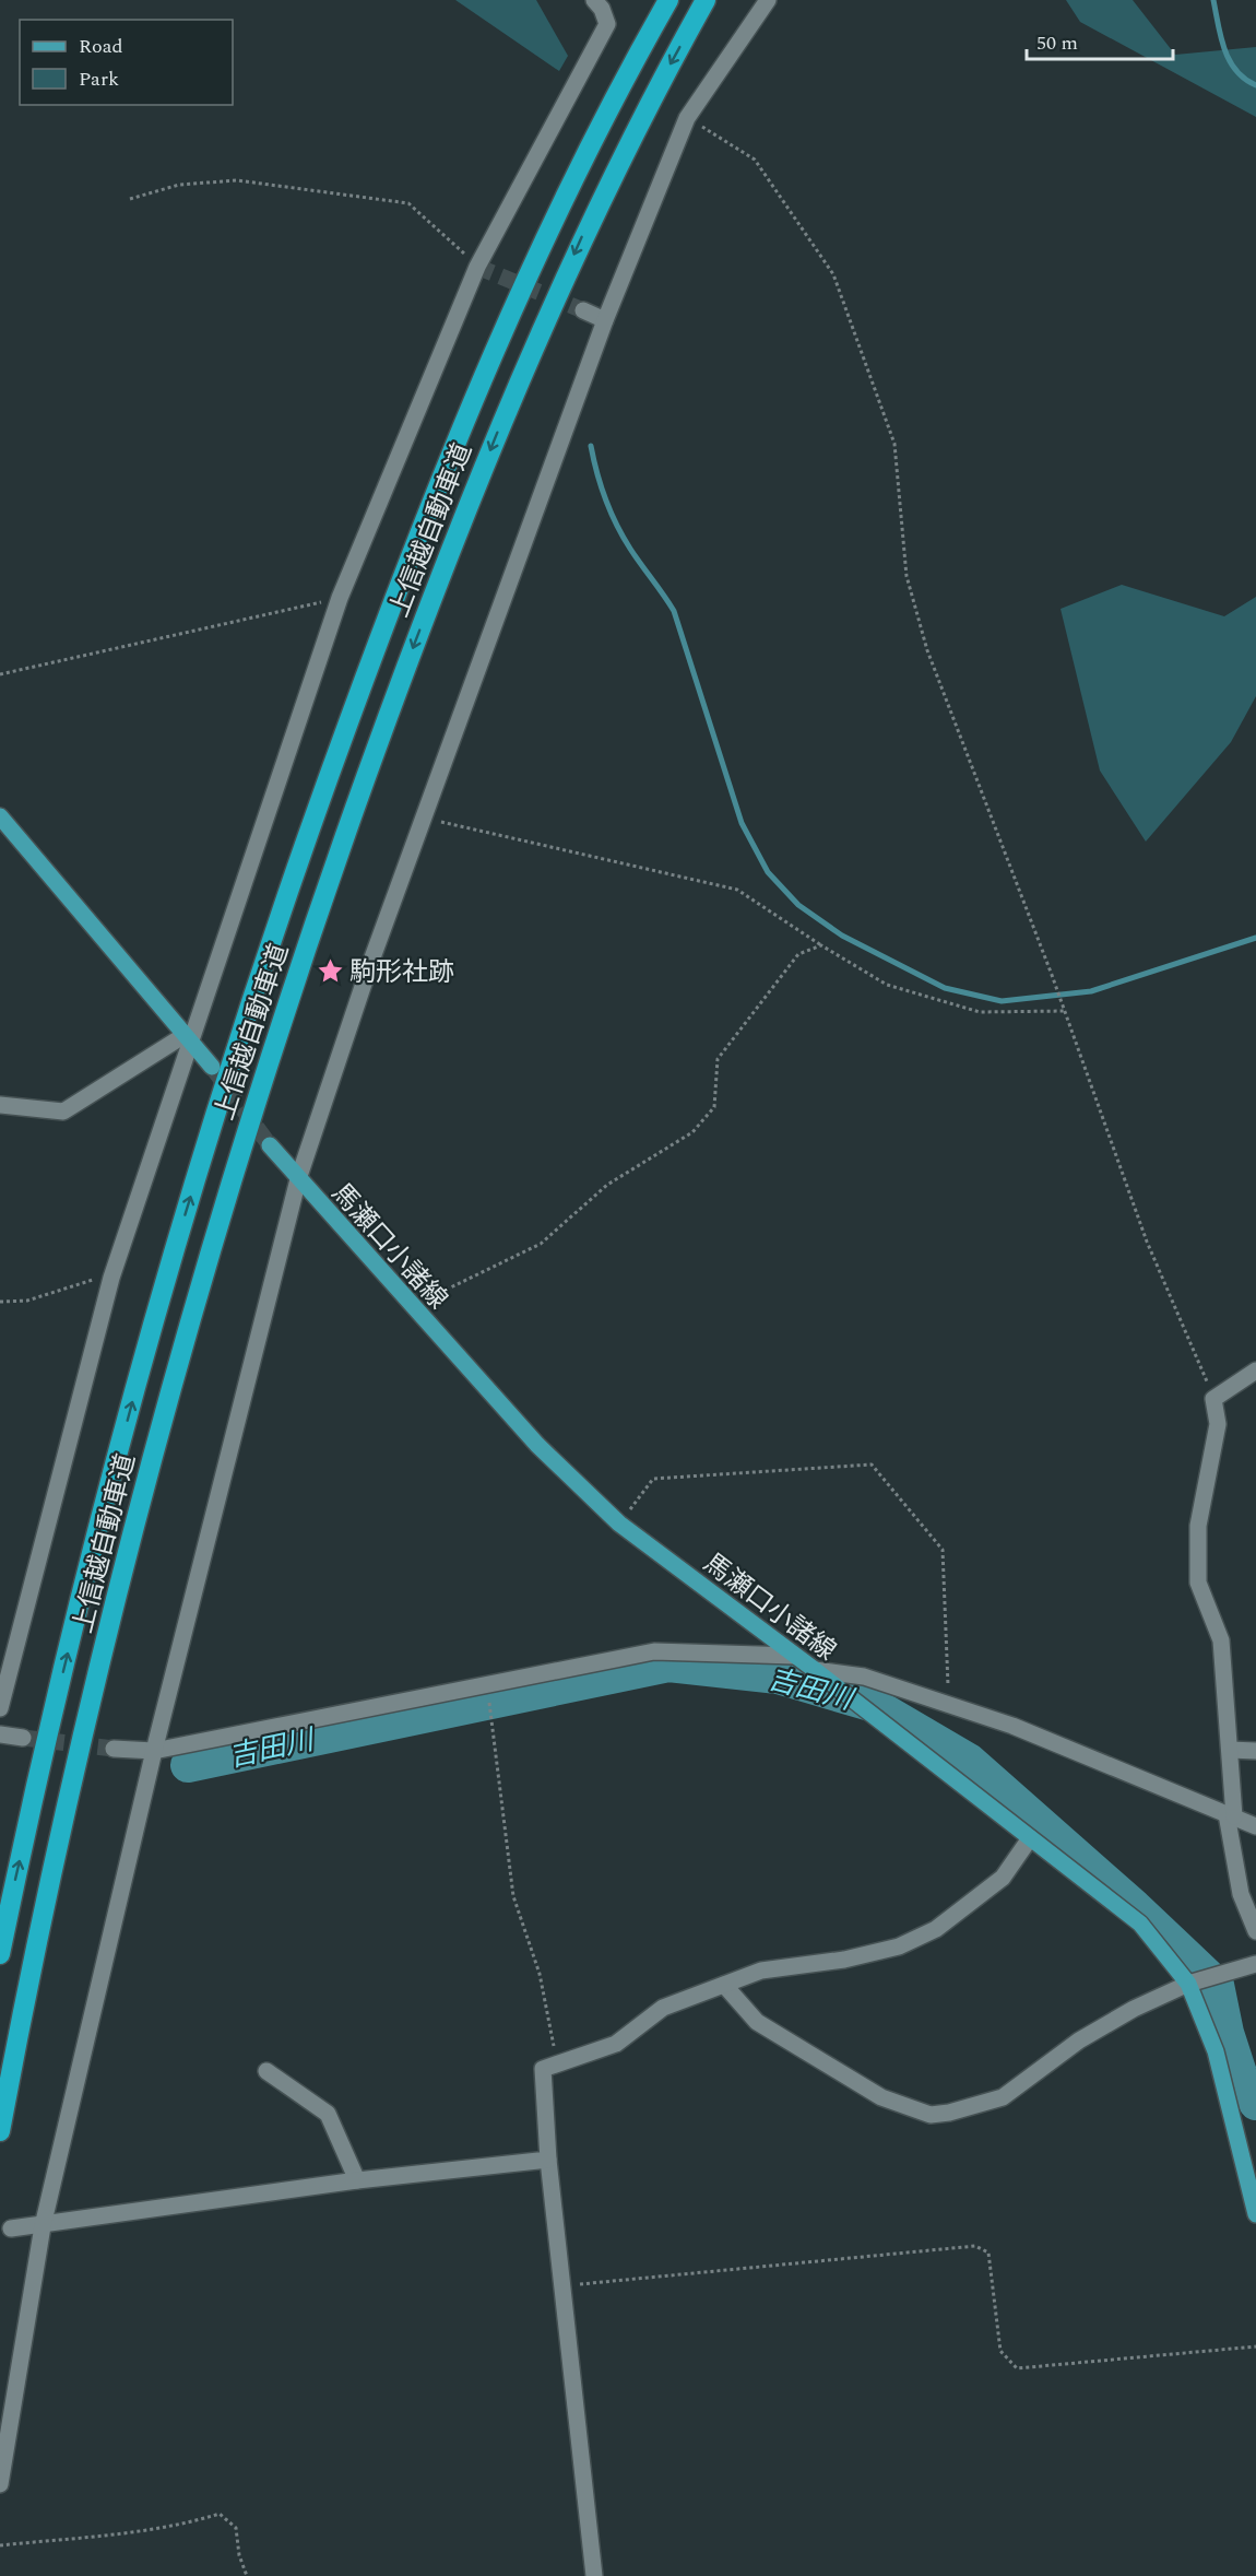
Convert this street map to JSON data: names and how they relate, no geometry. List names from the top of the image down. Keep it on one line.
{"streets":{"highway":["上信越自動車道"],"main road":["馬瀬口小諸線"]},"water":["吉田川"],"places":{"place":["駒形社跡"]},"legend":["Road","Park"],"scale_bar":"50 m"}
